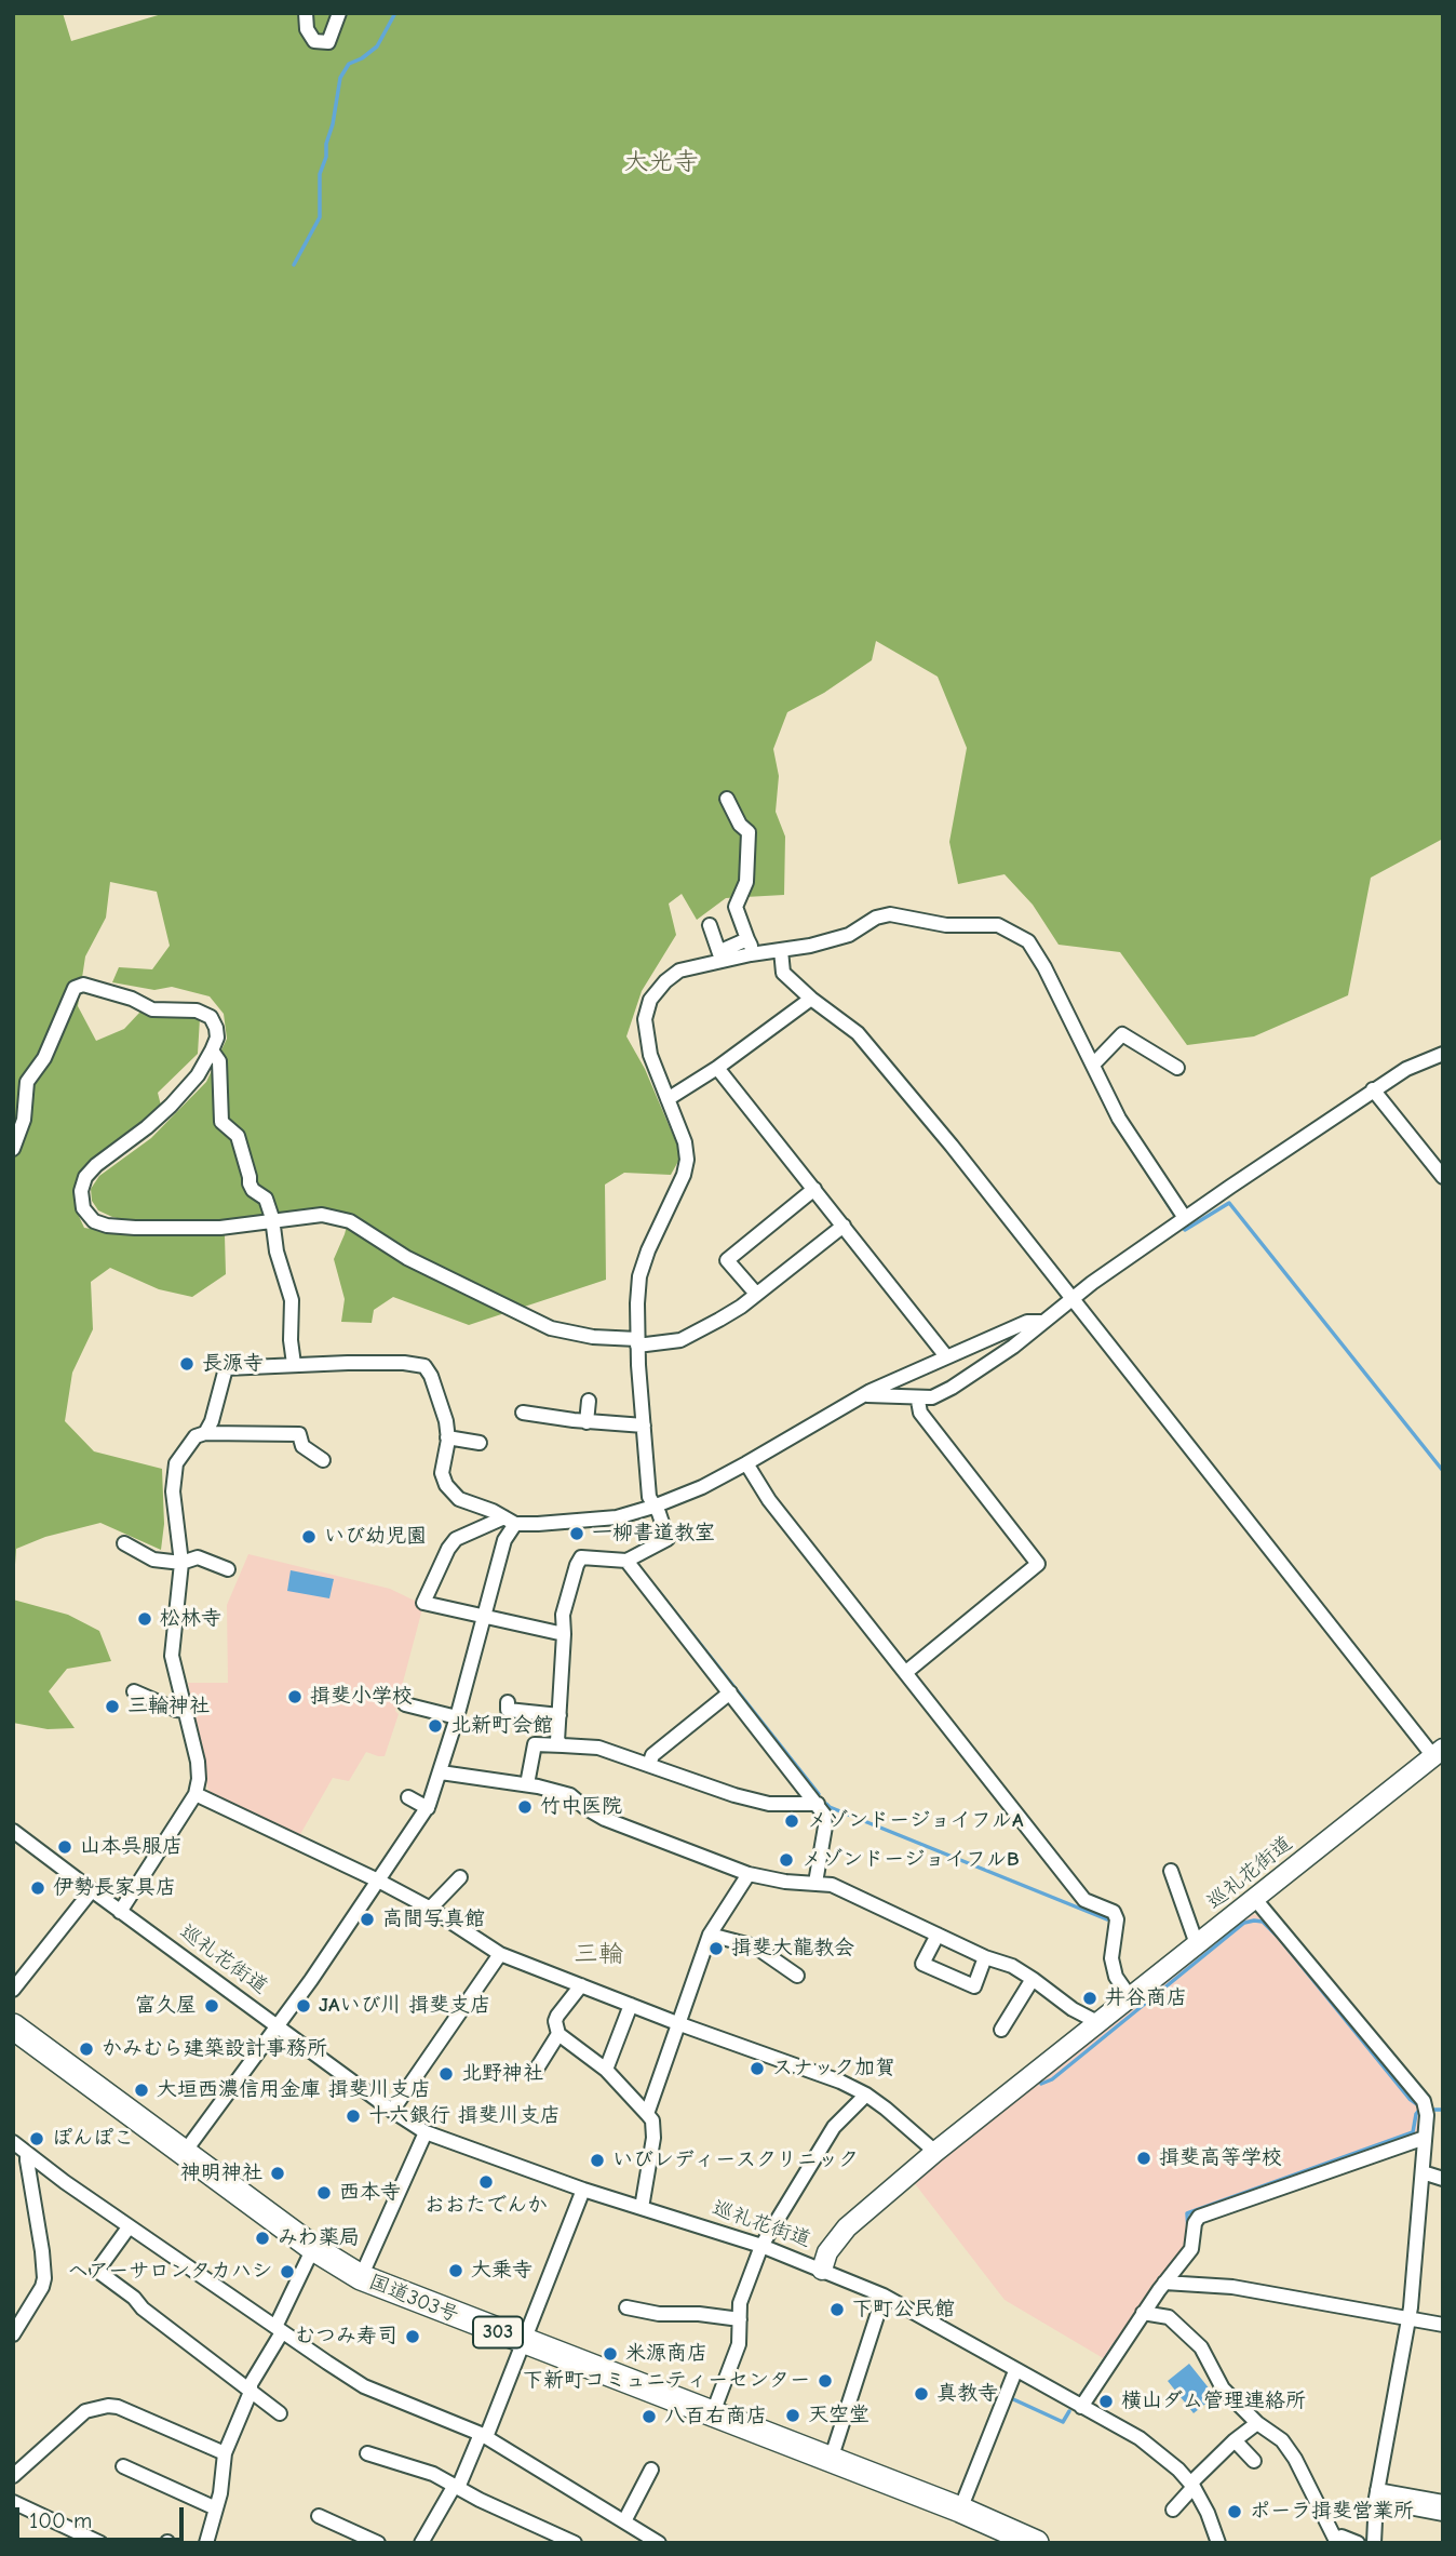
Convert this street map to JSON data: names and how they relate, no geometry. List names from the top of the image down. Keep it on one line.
{"streets":{"highway":["国道303号","303"],"street":["巡礼花街道"]},"districts":["大光寺","三輪"],"places":["長源寺","一柳書道教室","いび幼児園","松林寺","揖斐小学校","三輪神社","北新町会館","竹中医院","メゾンドージョイフルA","山本呉服店","メゾンドージョイフルB","伊勢長家具店","高間写真館","揖斐大龍教会","井谷商店","富久屋","JAいび川 揖斐支店","かみむら建築設計事務所","スナック加賀","北野神社","大垣西濃信用金庫 揖斐川支店","十六銀行 揖斐川支店","ぽんぽこ","揖斐高等学校","いびレディースクリニック","神明神社","おおたでんか","西本寺","みわ薬局","大乗寺","ヘアーサロンタカハシ","下町公民館","むつみ寿司","米源商店","下新町コミュニティーセンター","真教寺","横山ダム管理連絡所","天空堂","八百右商店","ポーラ揖斐営業所"],"scale_bar":"100 m"}
